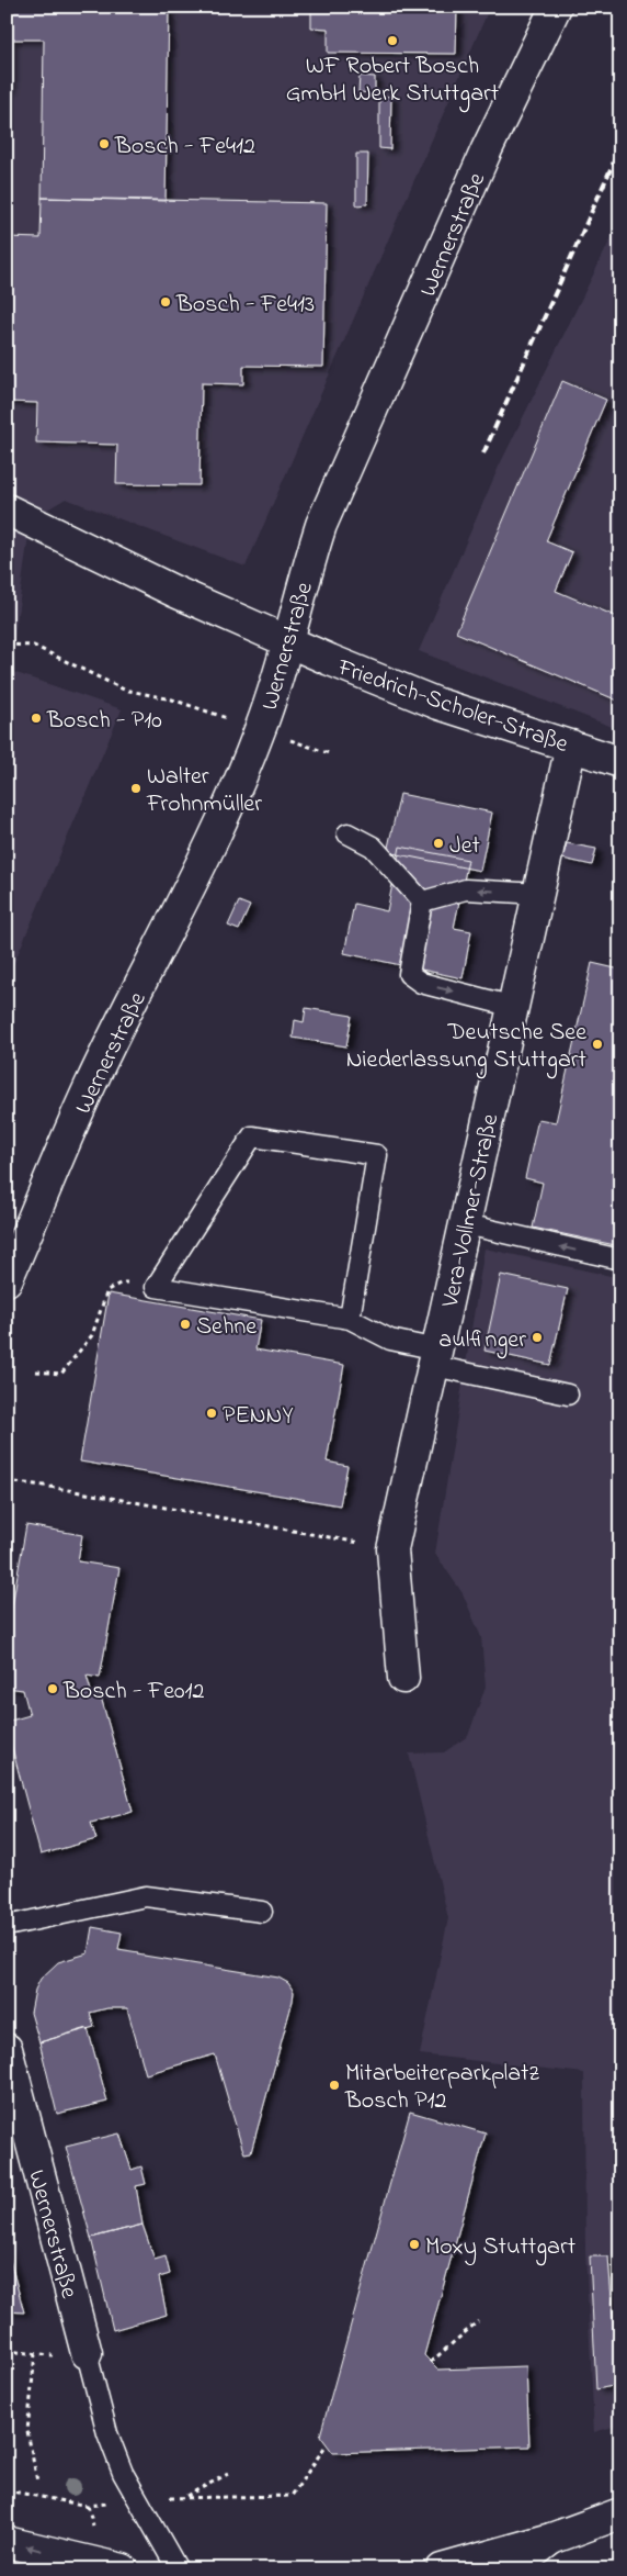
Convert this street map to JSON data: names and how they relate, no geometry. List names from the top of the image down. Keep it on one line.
{"streets":{"street":["Wernerstraße","Friedrich-Scholer-Straße","Vera-Vollmer-Straße"]},"crossings":[["Wernerstraße","Friedrich-Scholer-Straße"],["Friedrich-Scholer-Straße","Vera-Vollmer-Straße"]],"places":["WF Robert Bosch GmbH Werk Stuttgart","Bosch - Fe412","Bosch - Fe413","Bosch - P10","Walter Frohnmüller","Jet","Deutsche See Niederlassung Stuttgart","Sehne","aulfinger","PENNY","Bosch - Fe012","Mitarbeiterparkplatz Bosch P12","Moxy Stuttgart"]}
